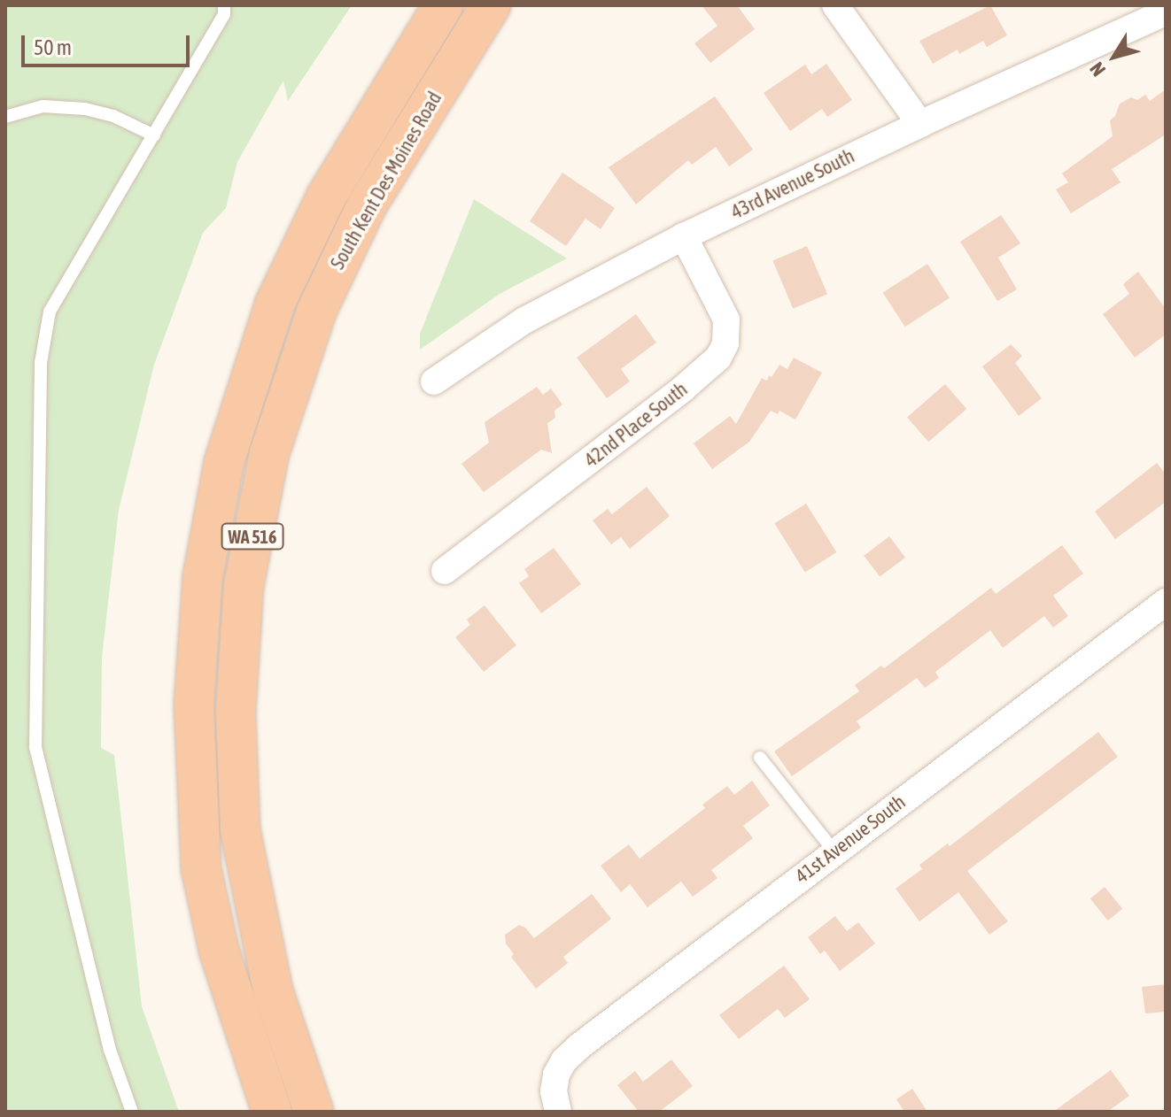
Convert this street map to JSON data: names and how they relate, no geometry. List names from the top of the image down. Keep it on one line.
{"streets":{"highway":["South Kent Des Moines Road","WA 516"],"street":["43rd Avenue South","42nd Place South","41st Avenue South"]},"crossings":[["43rd Avenue South","42nd Place South"]],"scale_bar":"50 m","north":"bottom left"}
